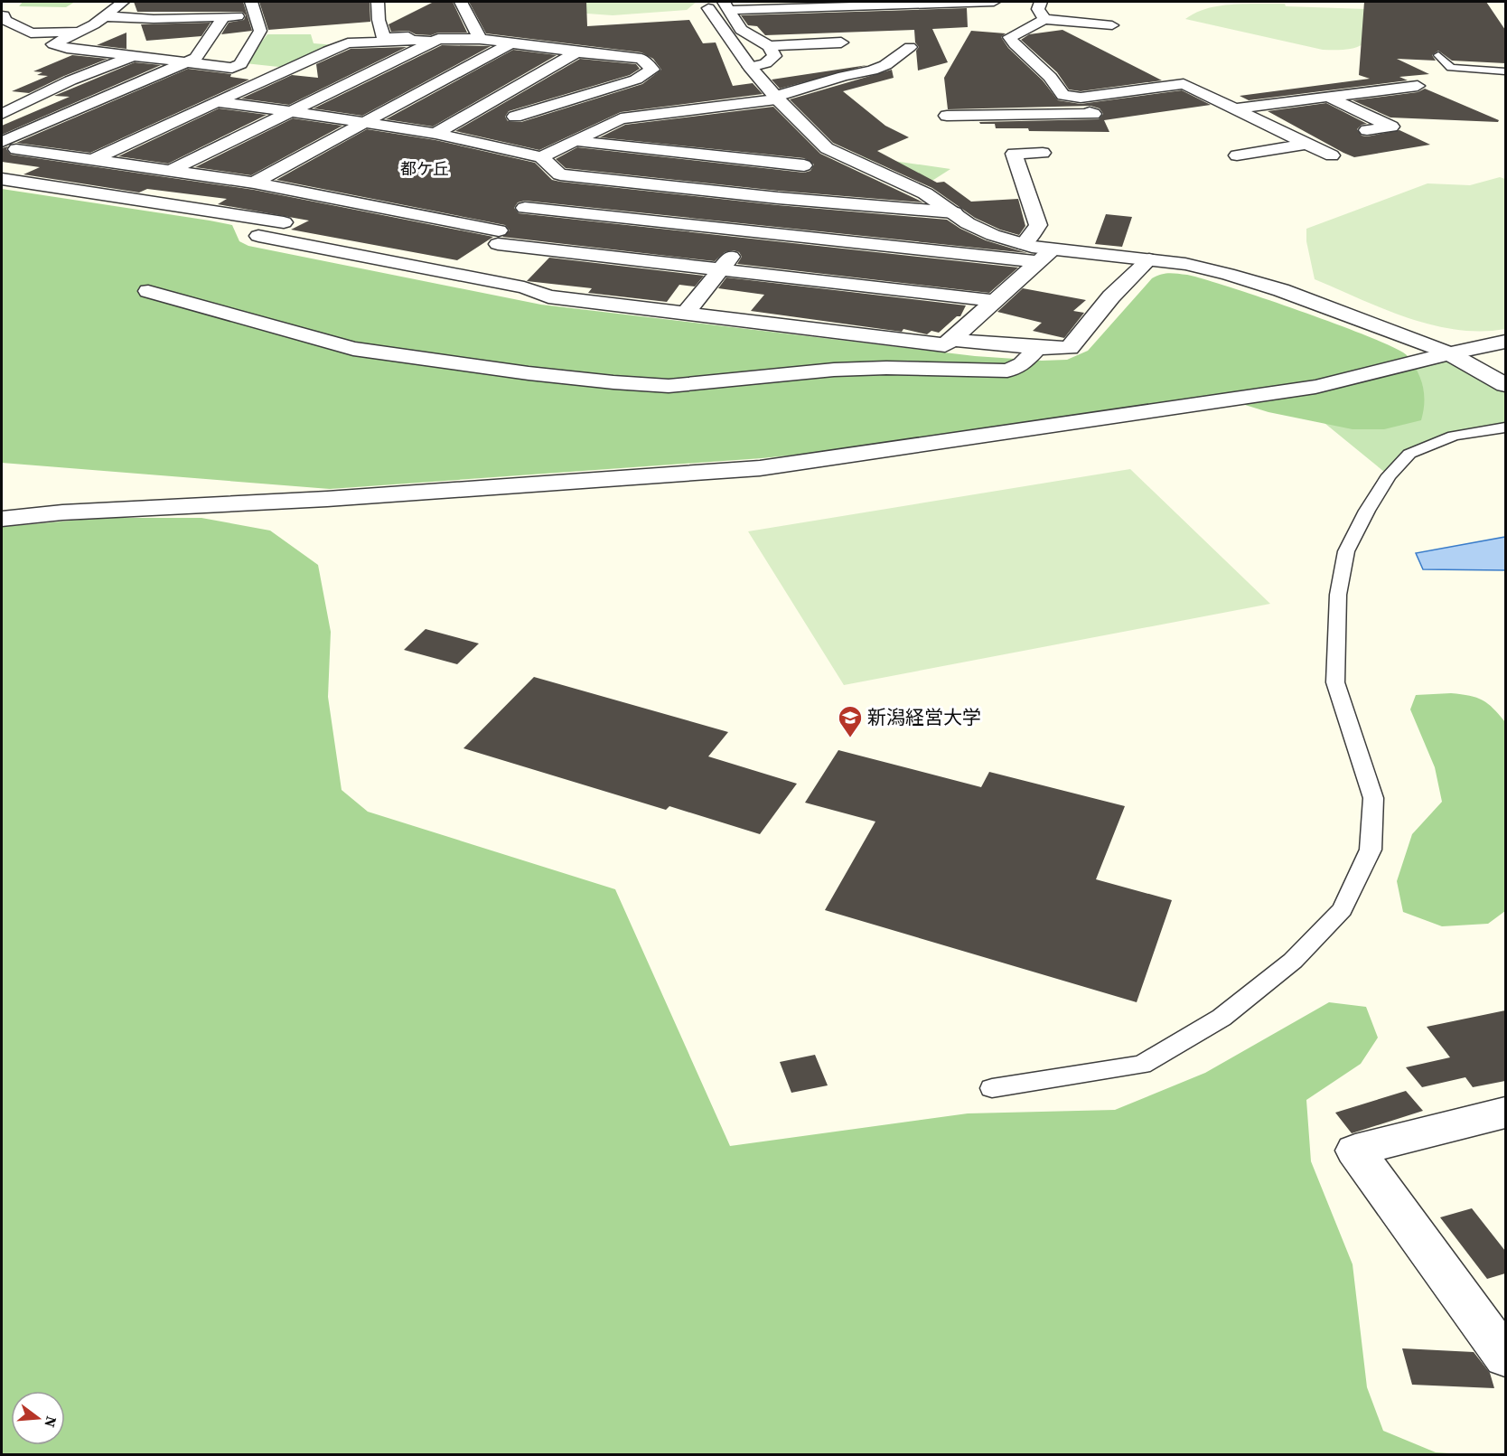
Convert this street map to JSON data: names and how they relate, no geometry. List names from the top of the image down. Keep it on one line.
{"districts":["都ケ丘"],"places":{"school or university":["新潟経営大学"]},"north":"right"}
